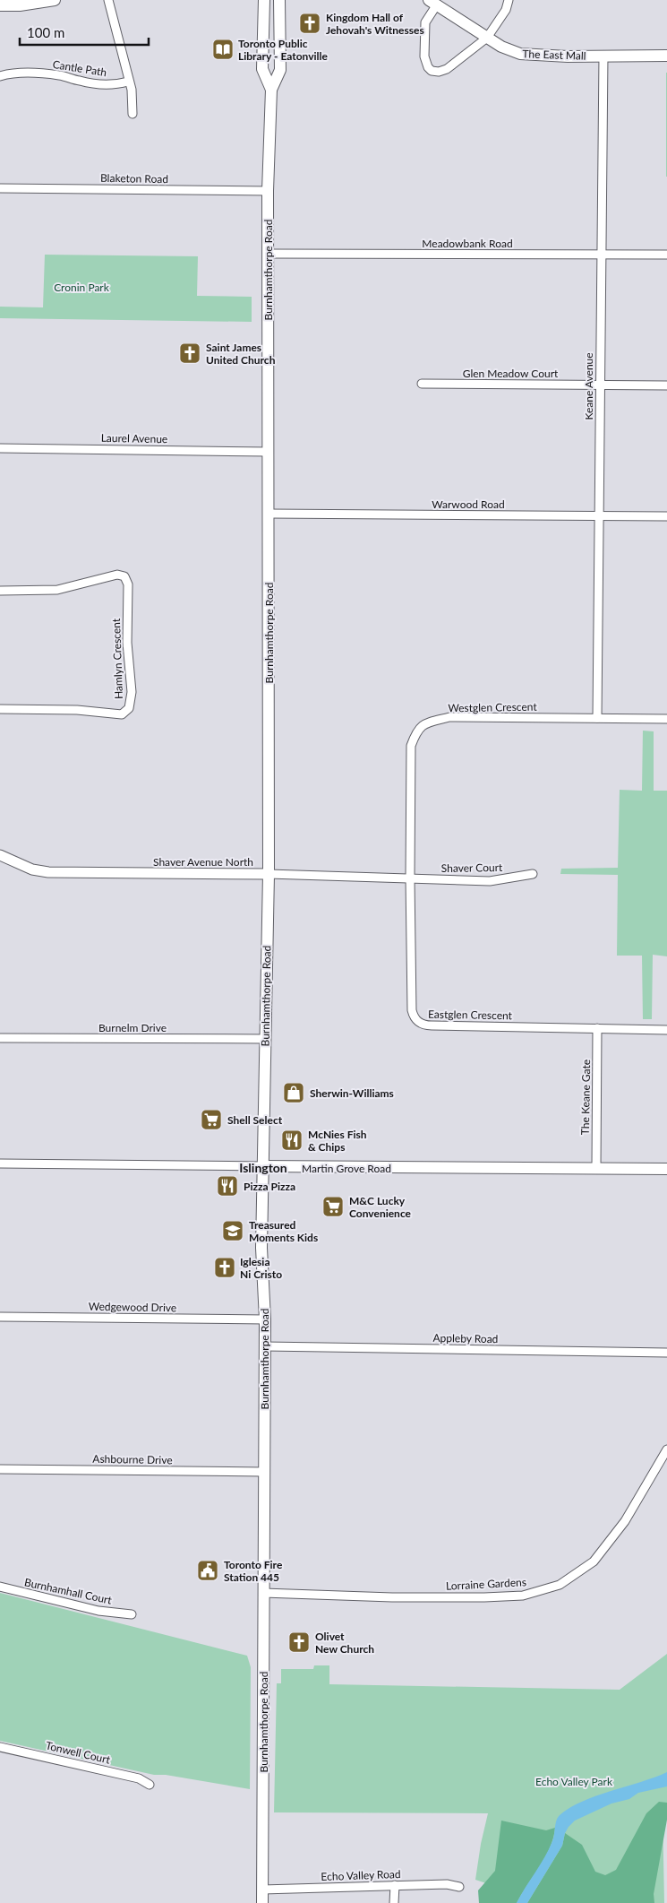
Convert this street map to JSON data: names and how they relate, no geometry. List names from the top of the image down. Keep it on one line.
{"streets":{"main road":["The East Mall","Burnhamthorpe Road","Martin Grove Road"],"street":["Cantle Path","Blaketon Road","Meadowbank Road","Glen Meadow Court","Keane Avenue","Laurel Avenue","Warwood Road","Hamlyn Crescent","Westglen Crescent","Shaver Avenue North","Shaver Court","Eastglen Crescent","Burnelm Drive","The Keane Gate","Wedgewood Drive","Appleby Road","Ashbourne Drive","Lorraine Gardens","Burnhamhall Court","Tonwell Court","Echo Valley Road"]},"crossings":[["The East Mall","Keane Avenue"],["Blaketon Road","Burnhamthorpe Road"],["Meadowbank Road","Burnhamthorpe Road"],["Meadowbank Road","Keane Avenue"],["Burnhamthorpe Road","Laurel Avenue"],["Burnhamthorpe Road","Warwood Road"],["Burnhamthorpe Road","Shaver Avenue North"],["Burnhamthorpe Road","Burnelm Drive"],["Burnhamthorpe Road","Martin Grove Road"],["Burnhamthorpe Road","Wedgewood Drive"],["Burnhamthorpe Road","Appleby Road"],["Burnhamthorpe Road","Ashbourne Drive"],["Burnhamthorpe Road","Lorraine Gardens"],["Burnhamthorpe Road","Echo Valley Road"],["Glen Meadow Court","Keane Avenue"],["Keane Avenue","Warwood Road"],["Keane Avenue","Westglen Crescent"],["Westglen Crescent","Shaver Avenue North"],["Westglen Crescent","Shaver Court"],["Westglen Crescent","Eastglen Crescent"],["Shaver Avenue North","Shaver Court"],["Shaver Avenue North","Eastglen Crescent"],["Shaver Court","Eastglen Crescent"],["Eastglen Crescent","The Keane Gate"],["The Keane Gate","Martin Grove Road"]],"districts":["Islington"],"parks":["Cronin Park","Echo Valley Park"],"places":{"church":["Kingdom Hall of Jehovah's Witnesses","Saint James United Church","Iglesia Ni Cristo","Olivet New Church"],"library":["Toronto Public Library - Eatonville"],"shop":["Sherwin-Williams"],"supermarket":["Shell Select","M&C Lucky Convenience"],"restaurant":["McNies Fish & Chips","Pizza Pizza"],"school or university":["Treasured Moments Kids"],"public building":["Toronto Fire Station 445"]},"scale_bar":"100 m"}
